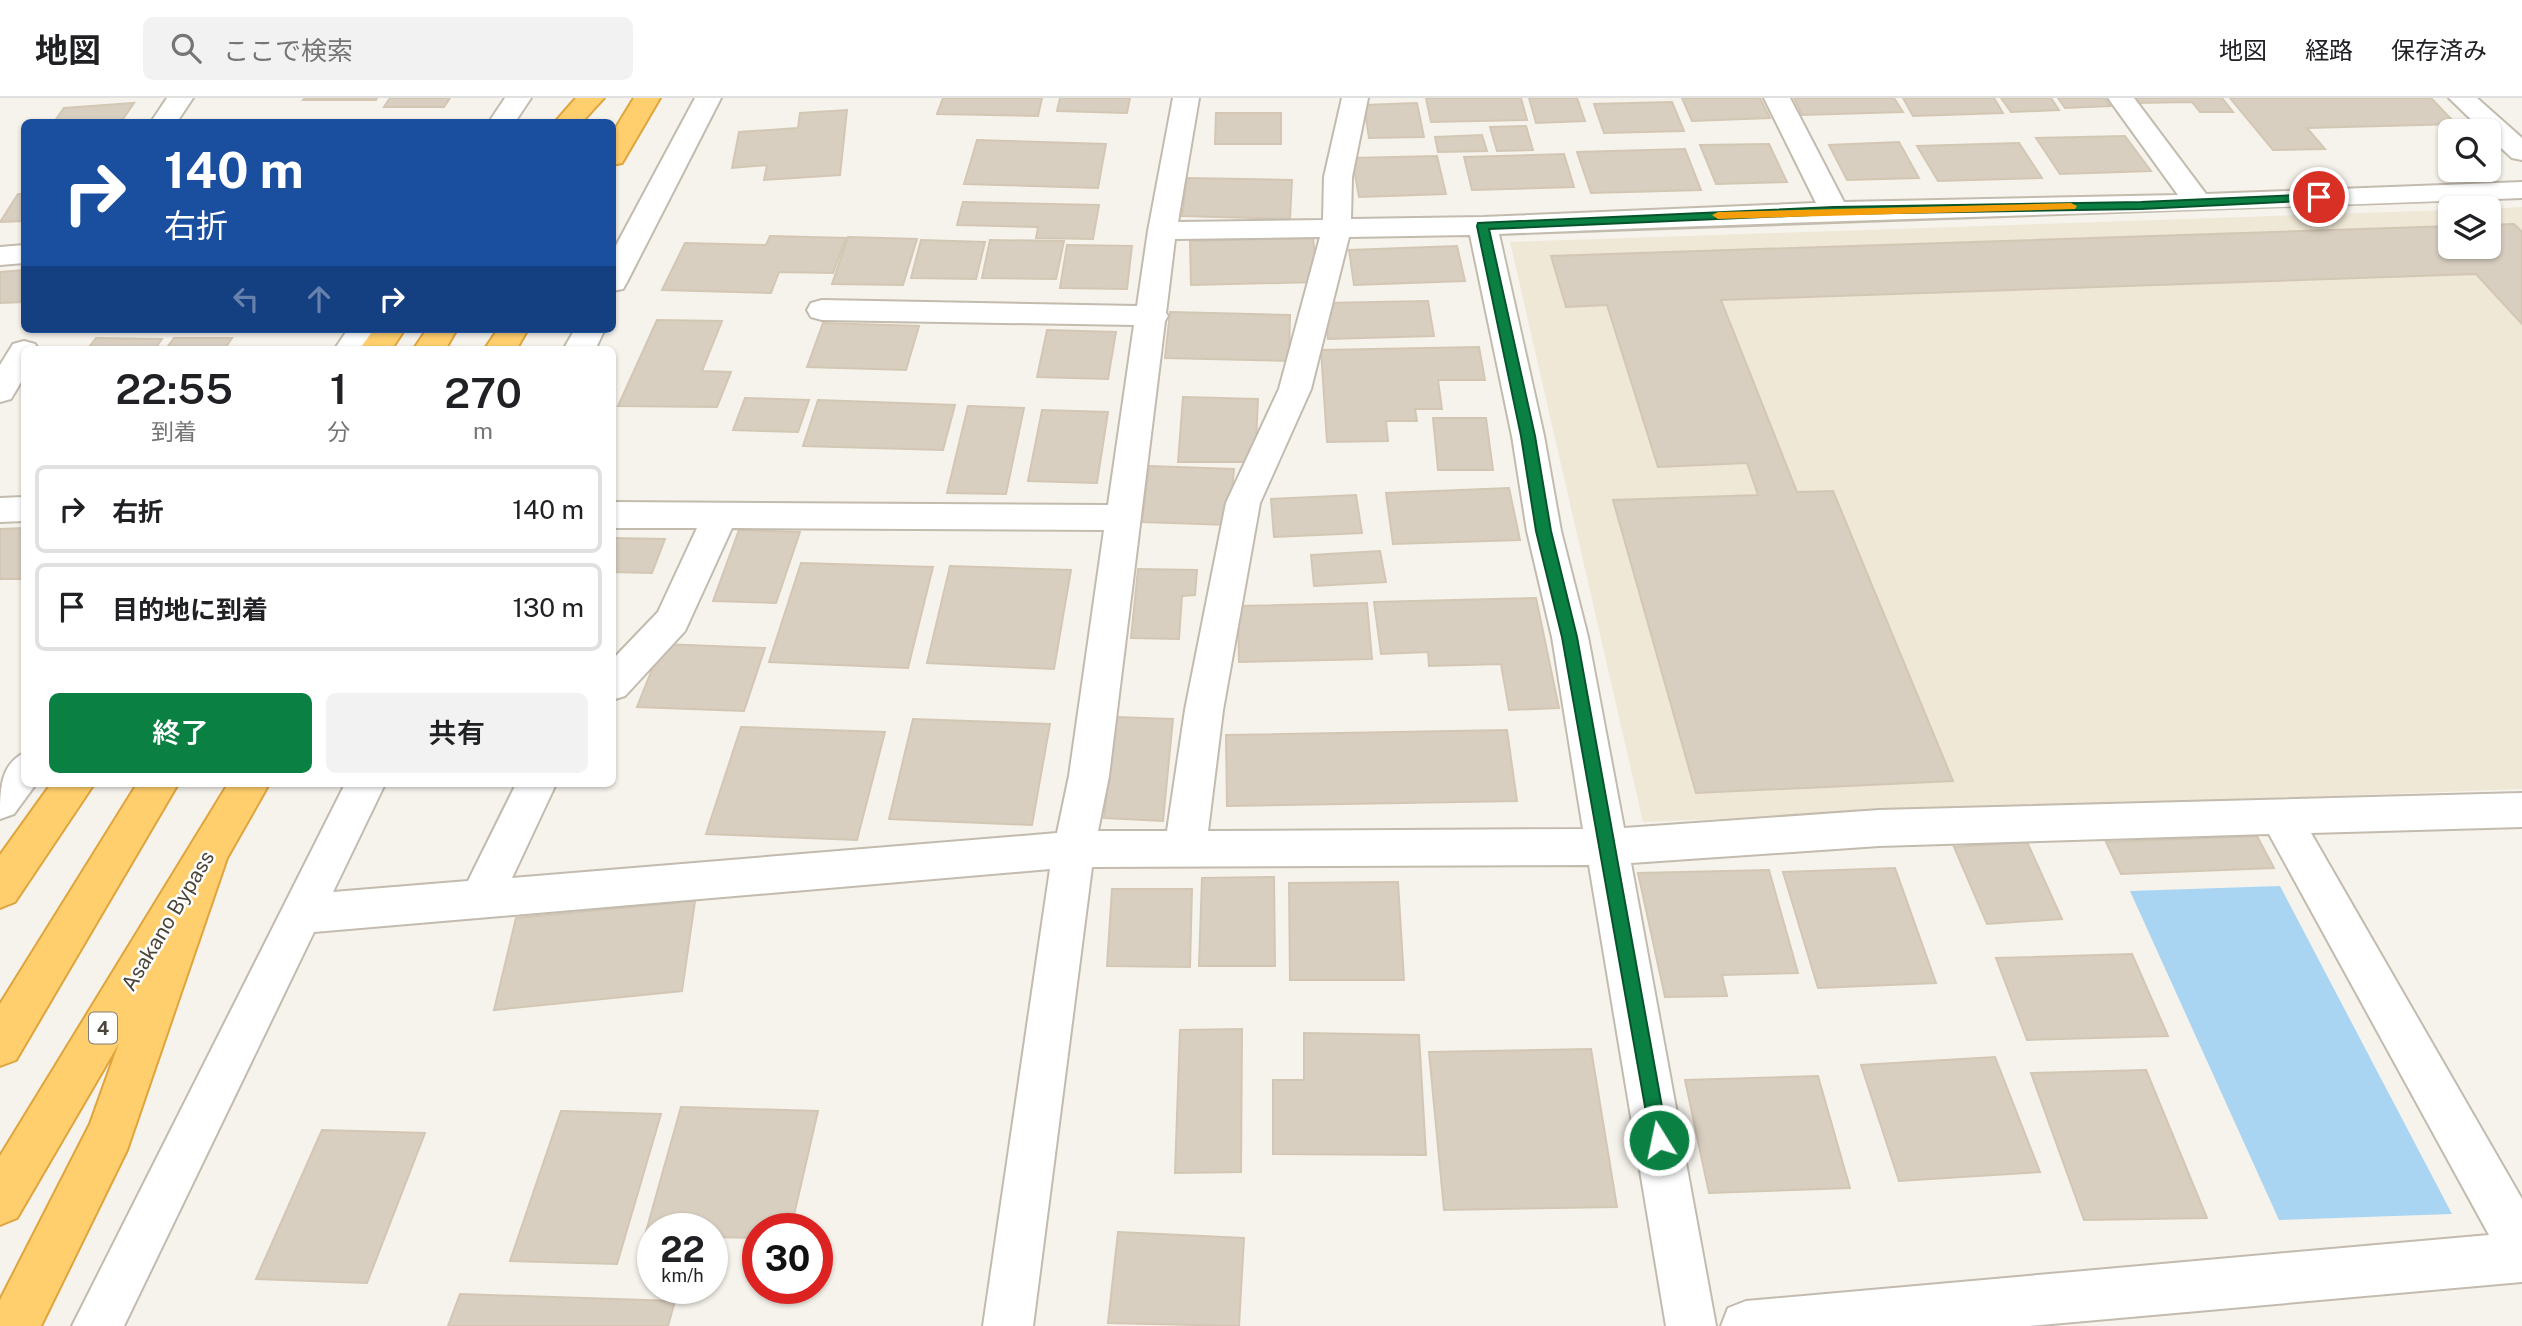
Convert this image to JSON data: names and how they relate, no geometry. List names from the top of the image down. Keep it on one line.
{"streets":{"highway":["Asakano Bypass","4"]},"page":{"header":"地図","search":"ここで検索","nav":["地図","経路","保存済み"],"turn":["140 m","右折"],"eta":["22:55","到着","1","分","270","m"],"list":[{"name":"右折","value":"140 m"},{"name":"目的地に到着","value":"130 m"}],"buttons":["終了","共有"],"speed":"22 km/h","limit":"30"}}
